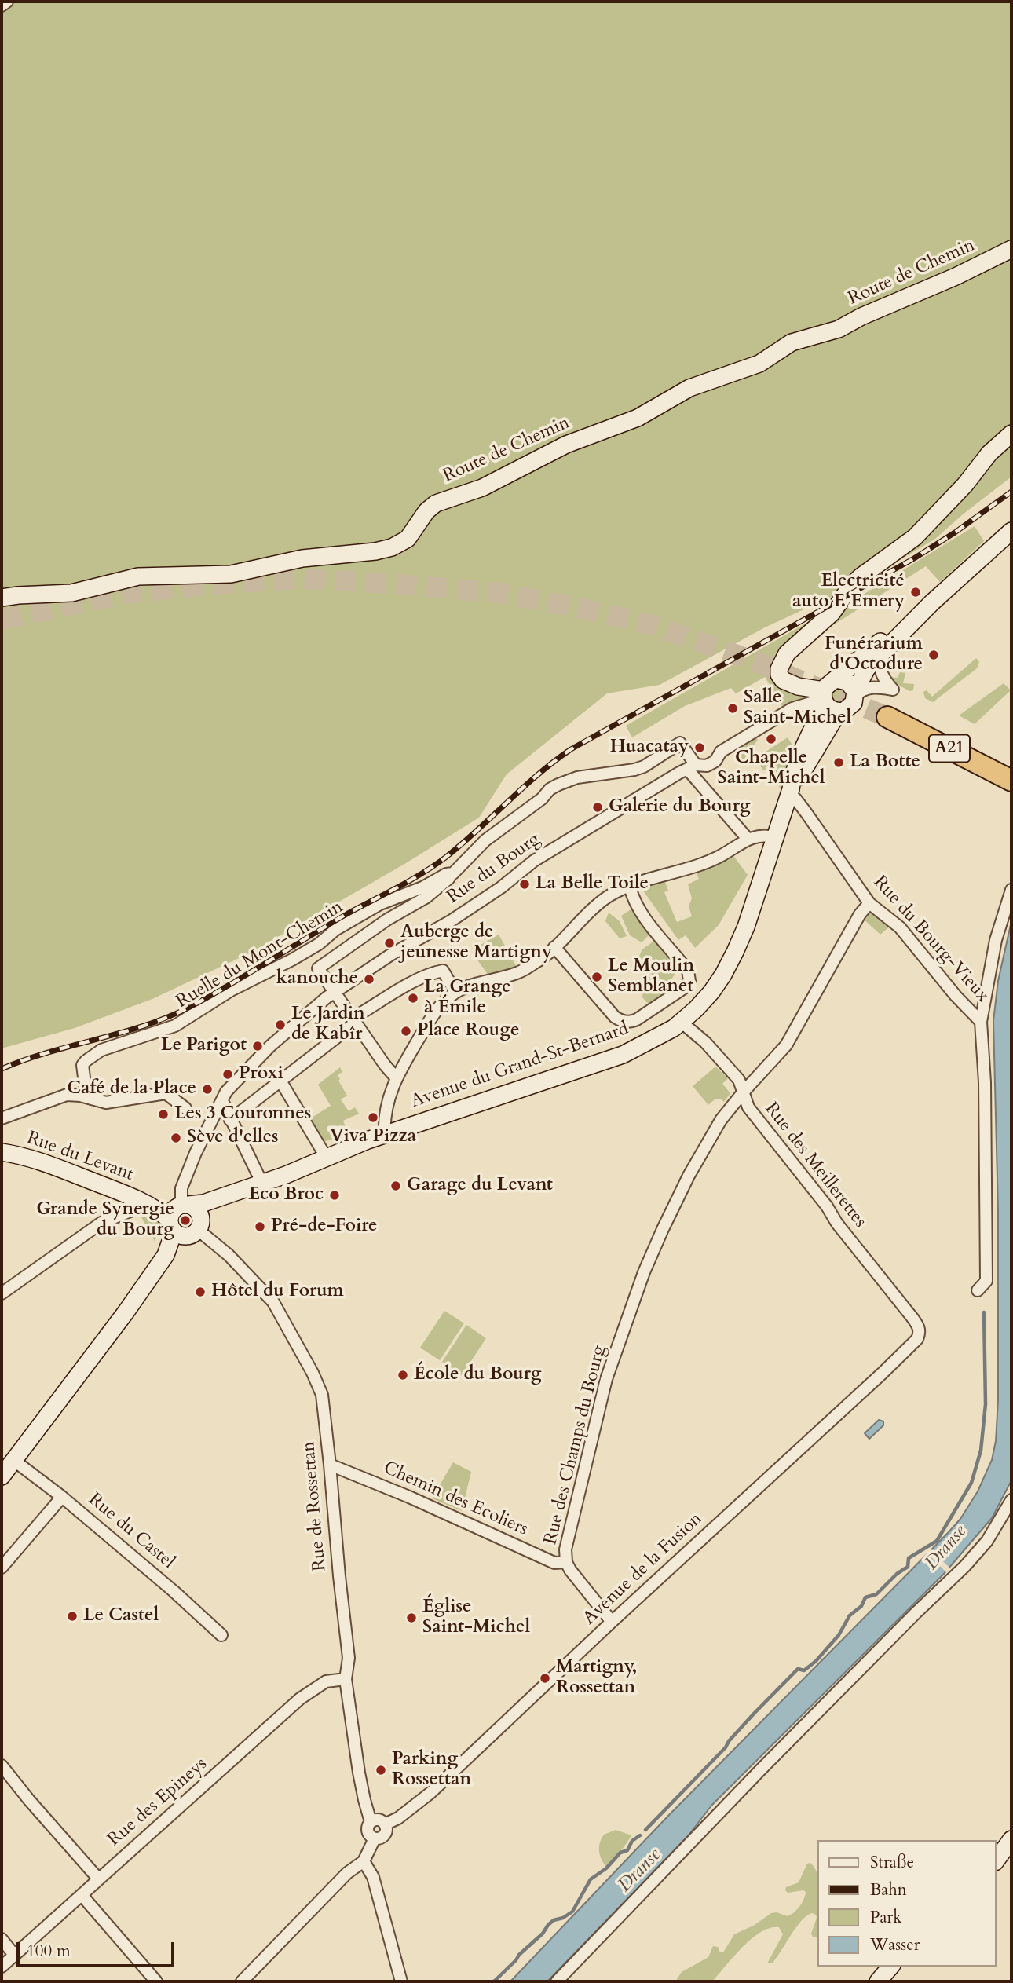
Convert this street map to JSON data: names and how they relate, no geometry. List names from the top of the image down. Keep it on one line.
{"streets":{"highway":["A21"],"street":["Route de Chemin","Rue du Bourg","Rue du Bourg-Vieux","Ruelle du Mont-Chemin","Avenue du Grand-St-Bernard","Rue du Levant","Rue des Meillerettes","Rue des Champs du Bourg","Chemin des Ecoliers","Rue de Rossettan","Rue du Castel","Avenue de la Fusion","Rue des Epineys"]},"crossings":[["Rue du Bourg","Ruelle du Mont-Chemin"],["Rue du Bourg","Avenue du Grand-St-Bernard"],["Rue du Bourg","Rue du Levant"],["Rue du Bourg-Vieux","Avenue du Grand-St-Bernard"],["Rue du Bourg-Vieux","Rue des Champs du Bourg"],["Avenue du Grand-St-Bernard","Rue du Levant"],["Avenue du Grand-St-Bernard","Rue des Meillerettes"],["Avenue du Grand-St-Bernard","Rue de Rossettan"],["Avenue du Grand-St-Bernard","Rue du Castel"],["Rue des Meillerettes","Rue des Champs du Bourg"],["Rue des Meillerettes","Avenue de la Fusion"],["Rue des Champs du Bourg","Chemin des Ecoliers"],["Rue des Champs du Bourg","Avenue de la Fusion"],["Chemin des Ecoliers","Rue de Rossettan"],["Rue de Rossettan","Avenue de la Fusion"],["Rue de Rossettan","Rue des Epineys"]],"water":["Dranse"],"places":["Electricité auto F. Emery","Funérarium d'Octodure","Salle Saint-Michel","Chapelle Saint-Michel","Huacatay","La Botte","Galerie du Bourg","La Belle Toile","Auberge de jeunesse Martigny","Le Moulin Semblanet","kanouche","La Grange à Émile","Le Jardin de Kabîr","Place Rouge","Le Parigot","Proxi","Café de la Place","Les 3 Couronnes","Viva Pizza","Sève d'elles","Garage du Levant","Eco Broc","Grande Synergie du Bourg","Pré-de-Foire","Hôtel du Forum","École du Bourg","Le Castel","Église Saint-Michel","Martigny, Rossettan","Parking Rossettan"],"legend":["Straße","Bahn","Park","Wasser"],"scale_bar":"100 m"}
